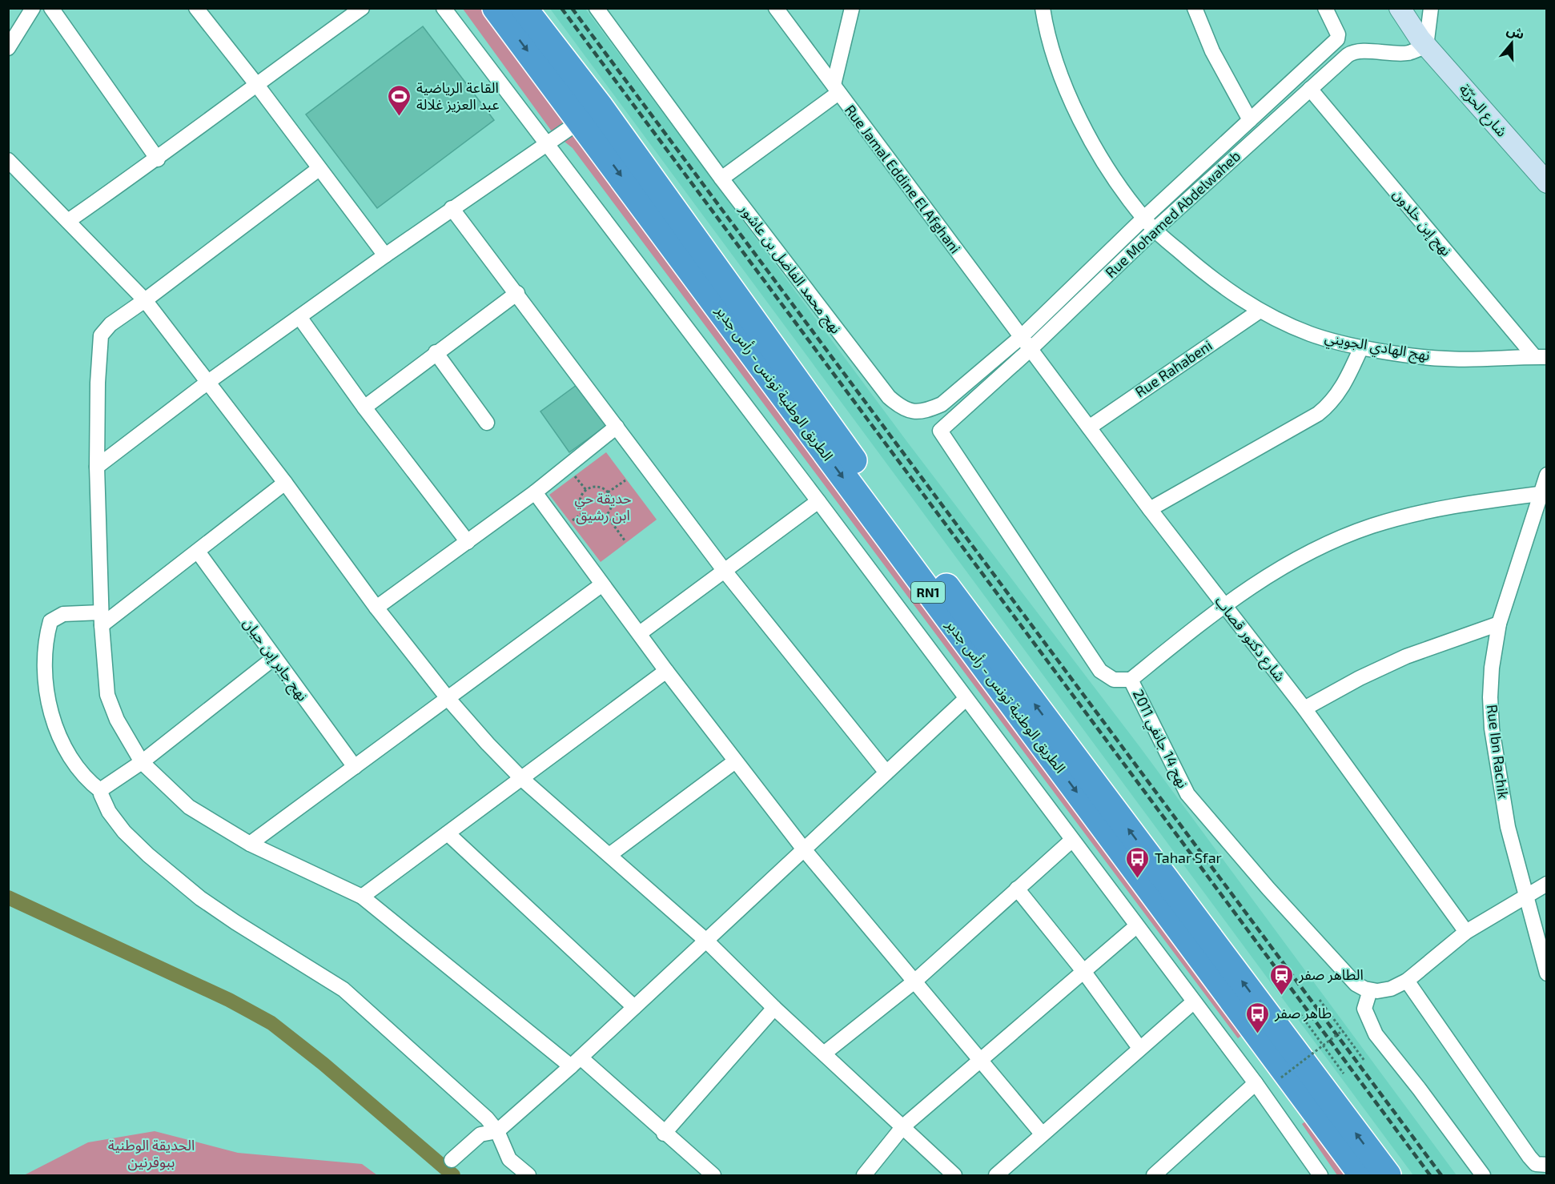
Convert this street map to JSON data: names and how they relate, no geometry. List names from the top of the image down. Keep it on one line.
{"streets":{"highway":["الطريق الوطنية تونس - رأس جدير","RN1"],"street":["شارع الحرّيّة","Rue Jamal Eddine El Afghani","Rue Mohamed Abdelwaheb","نهج إبن خلدون","نهج محمد الفاضل بن عاشور","نهج الهادي الجويني","Rue Rahabeni","شارع دكتور قصاب","نهج جابر إبن حيان","نهج 14 جانفي 2011","Rue Ibn Rachik"]},"crossings":[["شارع الحرّيّة","Rue Mohamed Abdelwaheb"],["Rue Jamal Eddine El Afghani","Rue Mohamed Abdelwaheb"],["Rue Jamal Eddine El Afghani","نهج محمد الفاضل بن عاشور"],["Rue Jamal Eddine El Afghani","شارع دكتور قصاب"],["Rue Mohamed Abdelwaheb","نهج إبن خلدون"],["Rue Mohamed Abdelwaheb","نهج محمد الفاضل بن عاشور"],["Rue Mohamed Abdelwaheb","نهج الهادي الجويني"],["Rue Mohamed Abdelwaheb","شارع دكتور قصاب"],["Rue Mohamed Abdelwaheb","نهج 14 جانفي 2011"],["نهج إبن خلدون","نهج الهادي الجويني"],["نهج محمد الفاضل بن عاشور","شارع دكتور قصاب"],["نهج الهادي الجويني","Rue Rahabeni"],["Rue Rahabeni","شارع دكتور قصاب"]],"parks":["حديقة حي ابن رشيق","الحديقة الوطنية ببوقرنين"],"places":{"sports":["القاعة الرياضية عبد العزيز غلالة"],"bus stop":["Tahar Sfar","طاهر صفر"],"station":["الطاهر صفر"]},"north":"top"}
